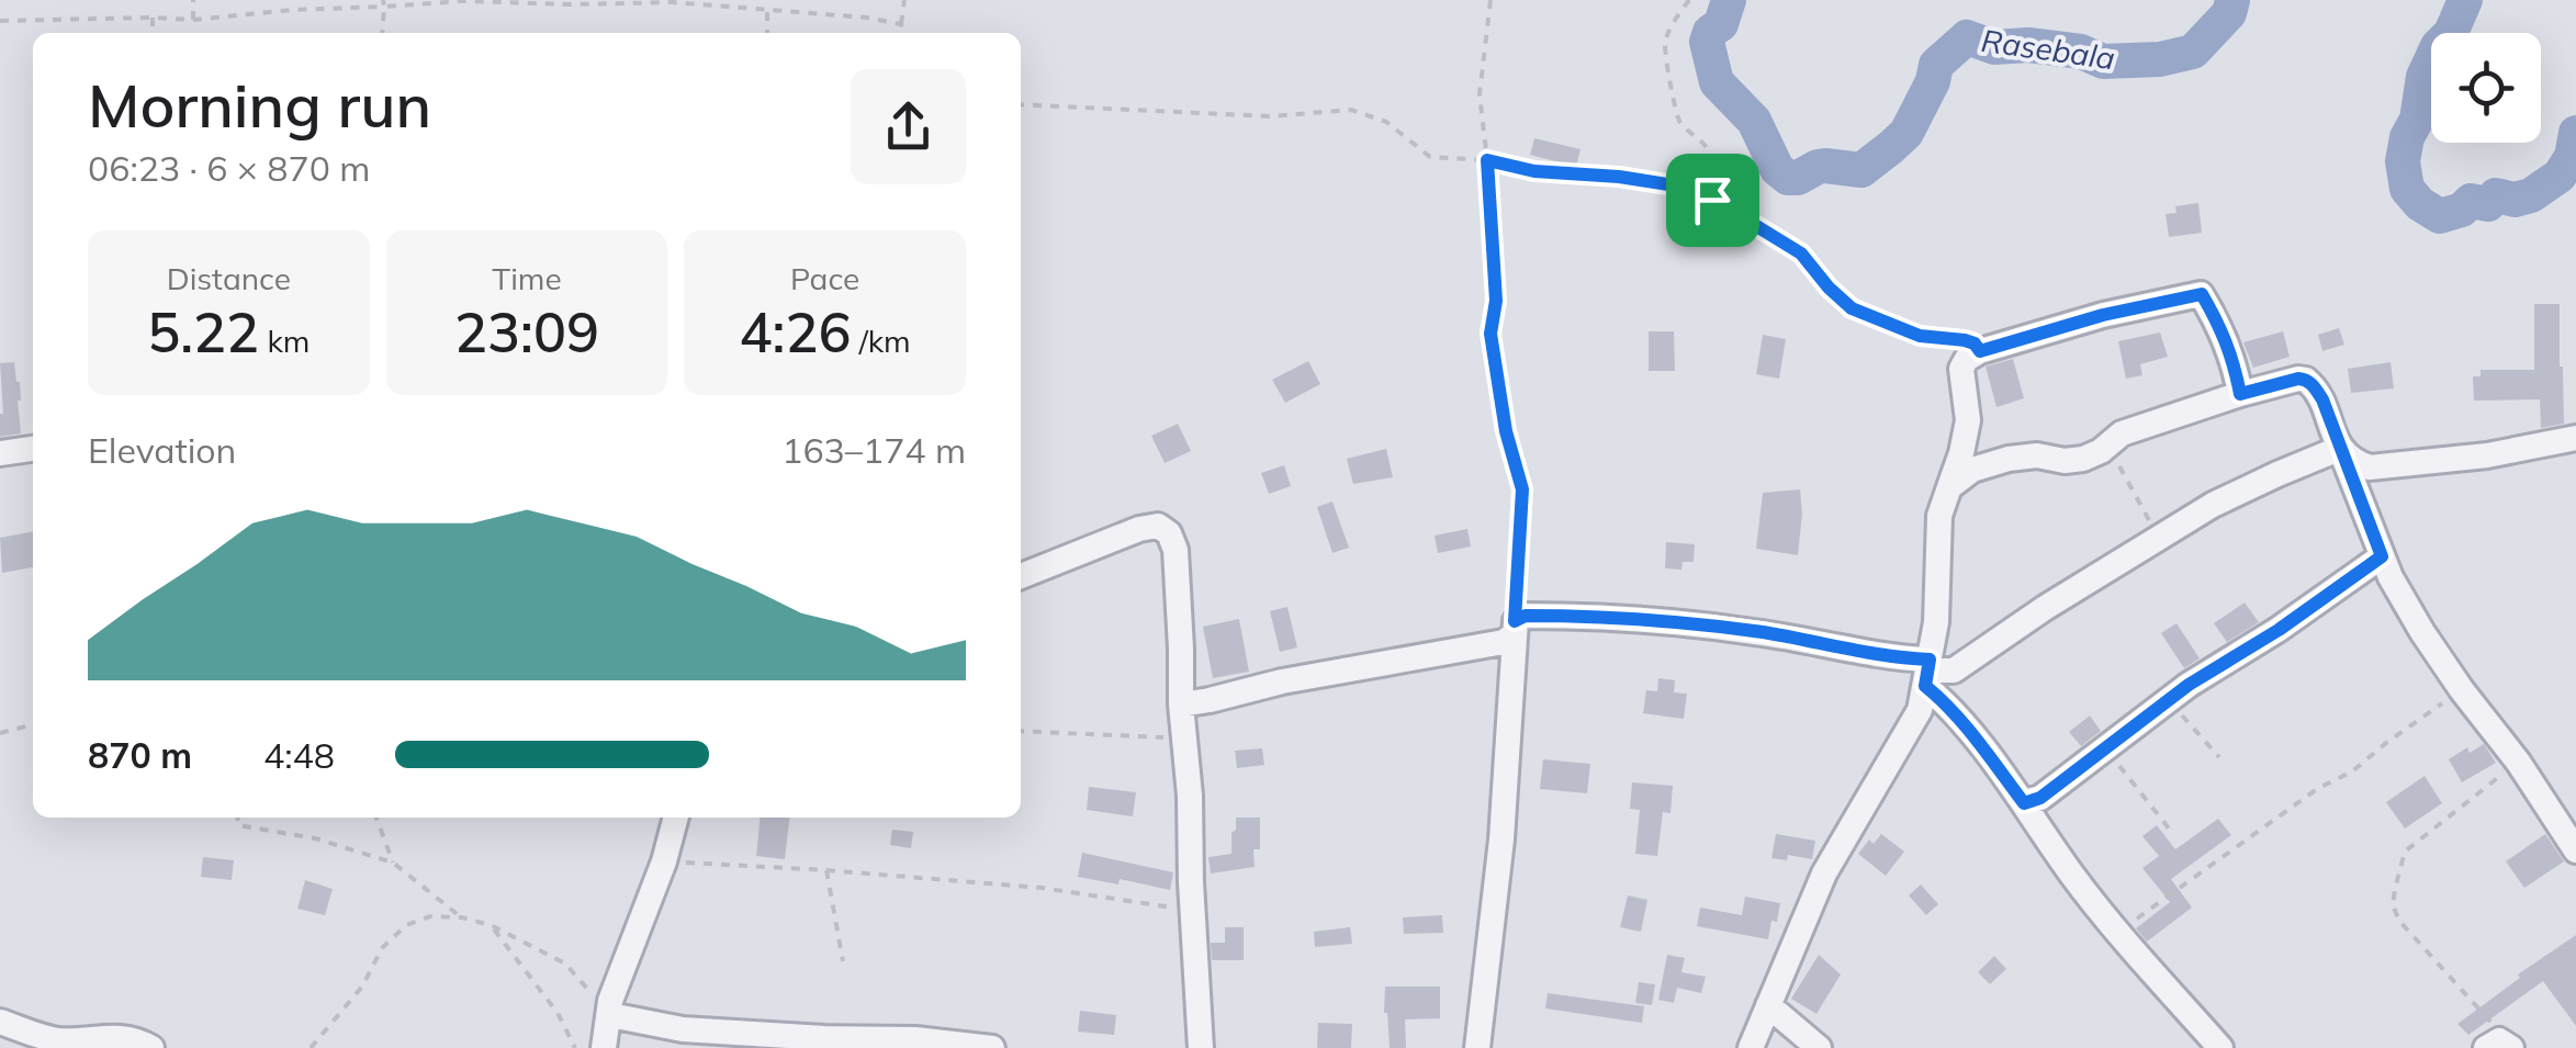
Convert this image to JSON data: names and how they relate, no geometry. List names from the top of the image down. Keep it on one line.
{"water":["Rasebala"],"page":{"heading":["Morning run","06:23 · 6 × 870 m"],"stats":[["Distance","5.22 km"],["Time","23:09"],["Pace","4:26 /km"]],"chart":["Elevation","163–174 m"],"list":[{"name":"870 m","note":"4:48"}]}}
